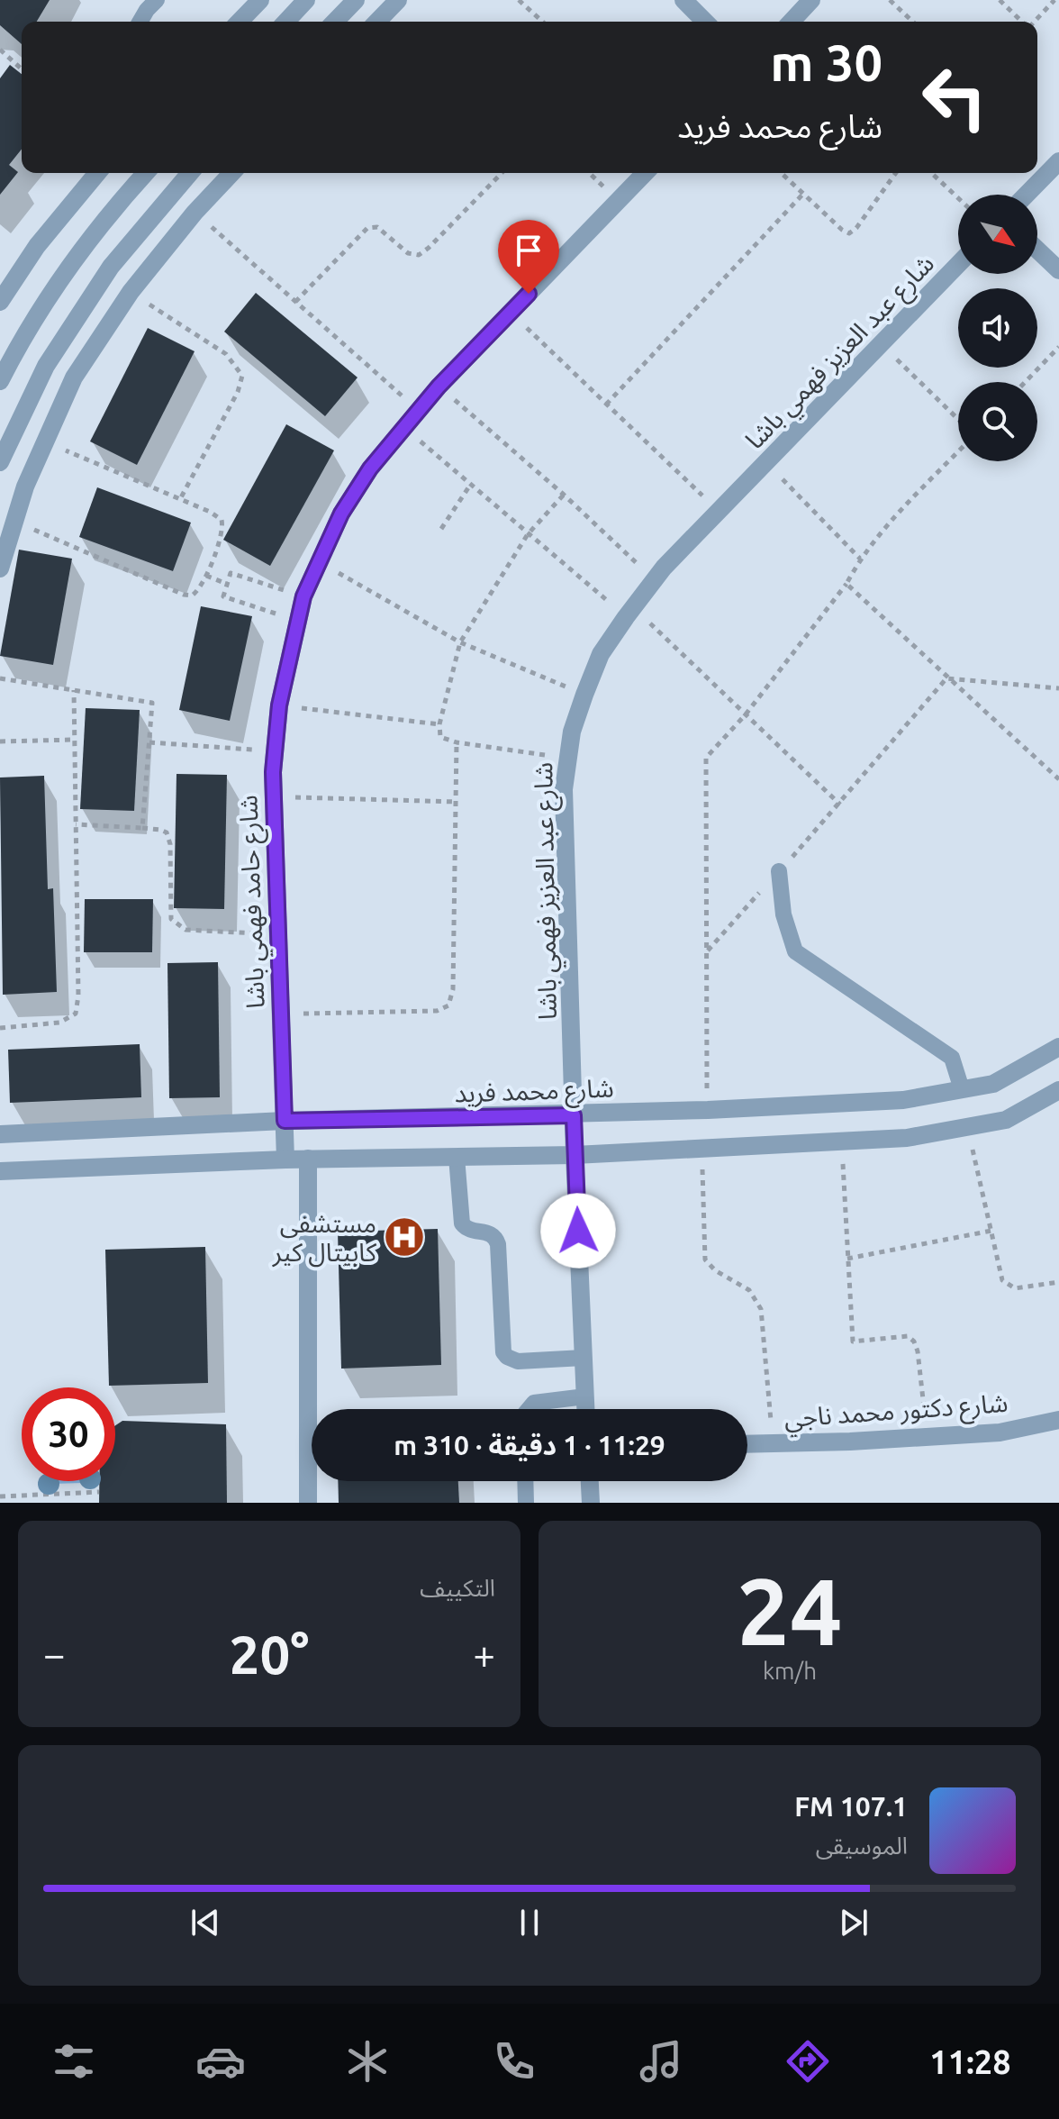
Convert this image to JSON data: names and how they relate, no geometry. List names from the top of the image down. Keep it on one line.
{"streets":{"street":["شارع عبد العزيز فهمي باشا","شارع حامد فهمي باشا","شارع محمد فريد","شارع دكتور محمد ناجي"]},"crossings":[["شارع عبد العزيز فهمي باشا","شارع محمد فريد"],["شارع حامد فهمي باشا","شارع محمد فريد"]],"places":{"hospital":["مستشفى كابيتال كير"]},"north":"bottom right","page":{"turn":["30 m","شارع محمد فريد"],"limit":"30","trip":"11:29 · 1 دقيقة · 310 m","tile":[["24","km/h"],"التكييف"],"heat":["−","20°","+"],"song":["107.1 FM","الموسيقى"],"tabs":"11:28"}}
